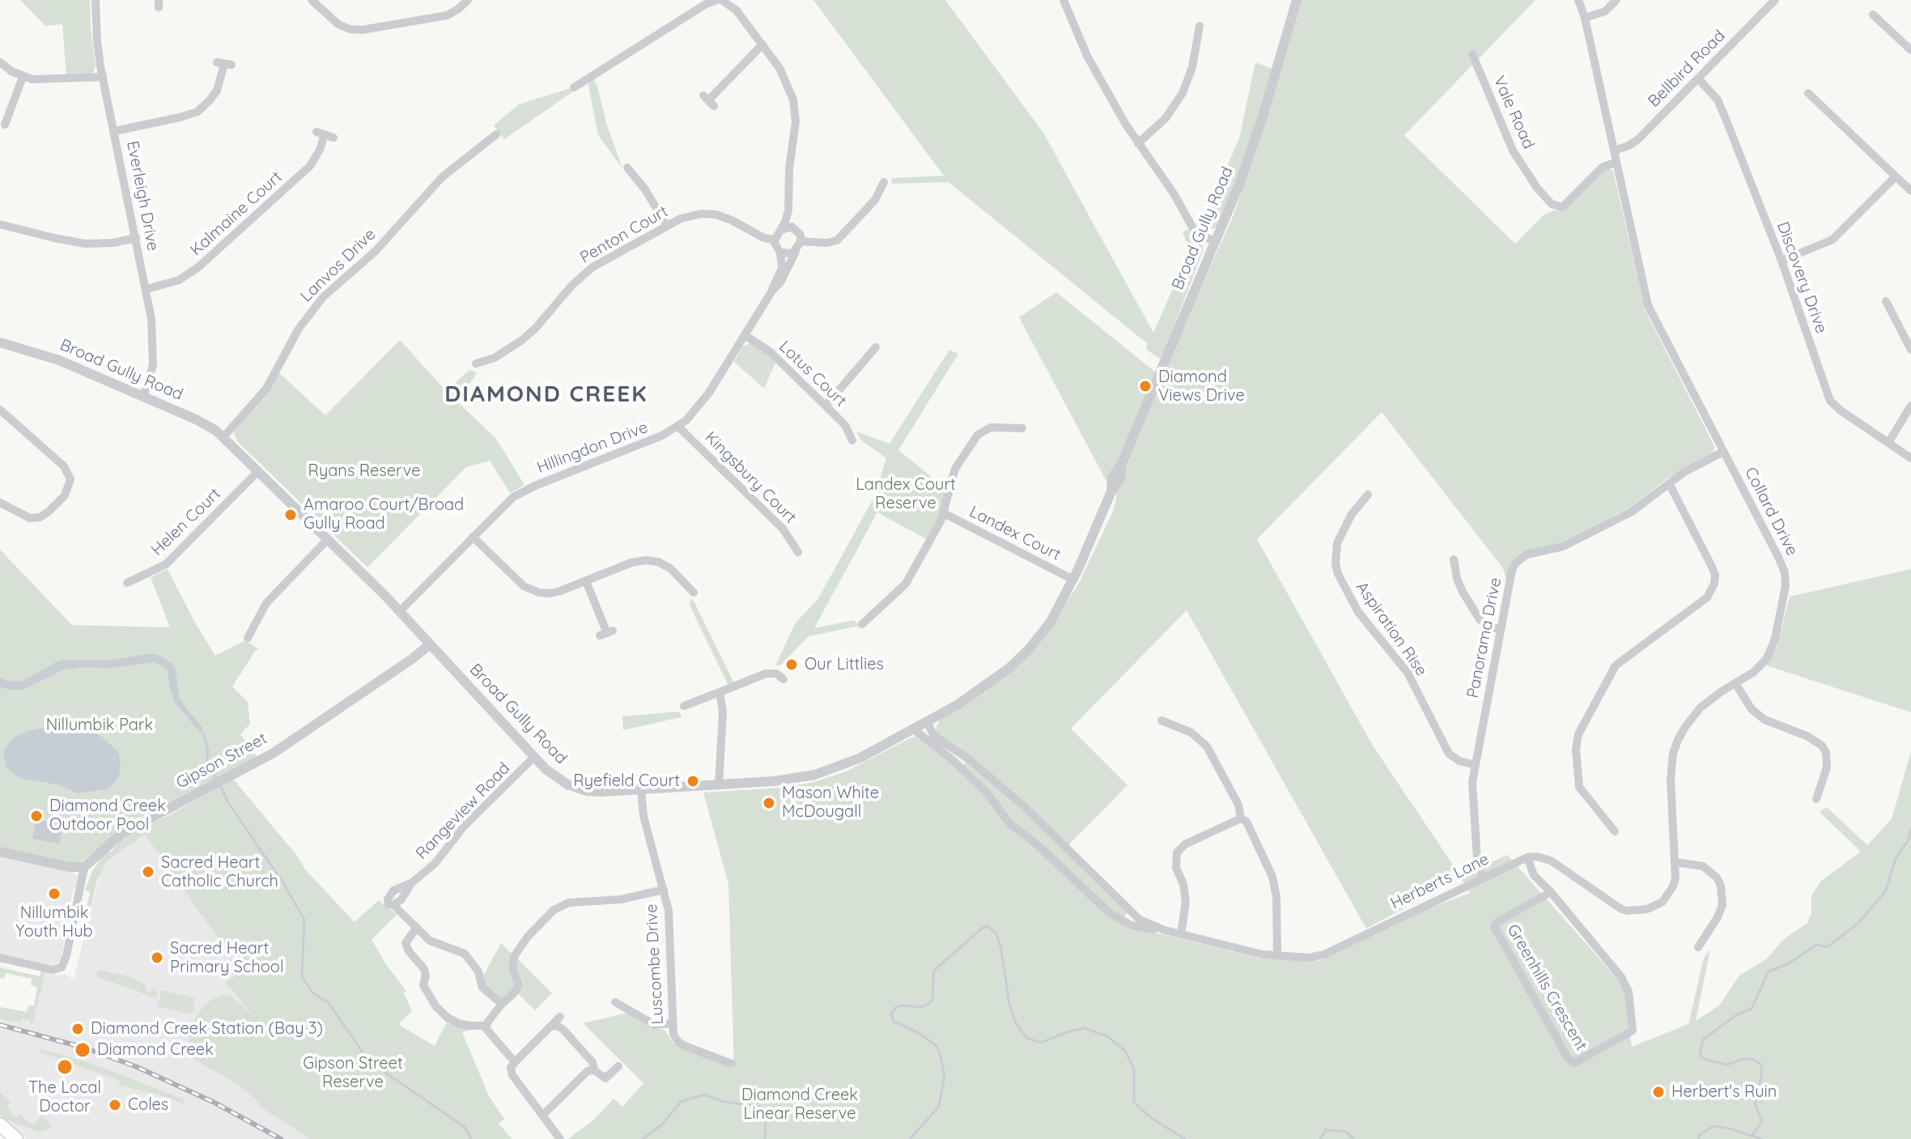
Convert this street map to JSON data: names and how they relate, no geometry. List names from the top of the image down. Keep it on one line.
{"streets":{"street":["Bellbird Road","Vale Road","Everleigh Drive","Kalmaine Court","Broad Gully Road","Penton Court","Lanvos Drive","Discovery Drive","Lotus Court","Hillingdon Drive","Kingsbury Court","Collard Drive","Helen Court","Landex Court","Aspiration Rise","Panorama Drive","Gipson Street","Rangeview Road","Herberts Lane","Luscombe Drive","Greenhills Crescent"]},"crossings":[["Bellbird Road","Discovery Drive"],["Bellbird Road","Collard Drive"],["Vale Road","Collard Drive"],["Everleigh Drive","Kalmaine Court"],["Everleigh Drive","Broad Gully Road"],["Broad Gully Road","Lanvos Drive"],["Broad Gully Road","Hillingdon Drive"],["Broad Gully Road","Helen Court"],["Broad Gully Road","Landex Court"],["Broad Gully Road","Gipson Street"],["Broad Gully Road","Rangeview Road"],["Broad Gully Road","Herberts Lane"],["Broad Gully Road","Luscombe Drive"],["Penton Court","Hillingdon Drive"],["Lotus Court","Hillingdon Drive"],["Hillingdon Drive","Kingsbury Court"],["Collard Drive","Panorama Drive"],["Collard Drive","Herberts Lane"],["Aspiration Rise","Panorama Drive"],["Panorama Drive","Herberts Lane"]],"districts":["DIAMOND CREEK"],"parks":["Ryans Reserve","Landex Court Reserve","Nillumbik Park","Gipson Street Reserve","Diamond Creek Linear Reserve"],"places":["Diamond Views Drive","Amaroo Court/Broad Gully Road","Our Littlies","Ryefield Court","Mason White McDougall","Diamond Creek Outdoor Pool","Sacred Heart Catholic Church","Nillumbik Youth Hub","Sacred Heart Primary School","Diamond Creek Station (Bay 3)","Diamond Creek","The Local Doctor","Herbert's Ruin","Coles"]}
